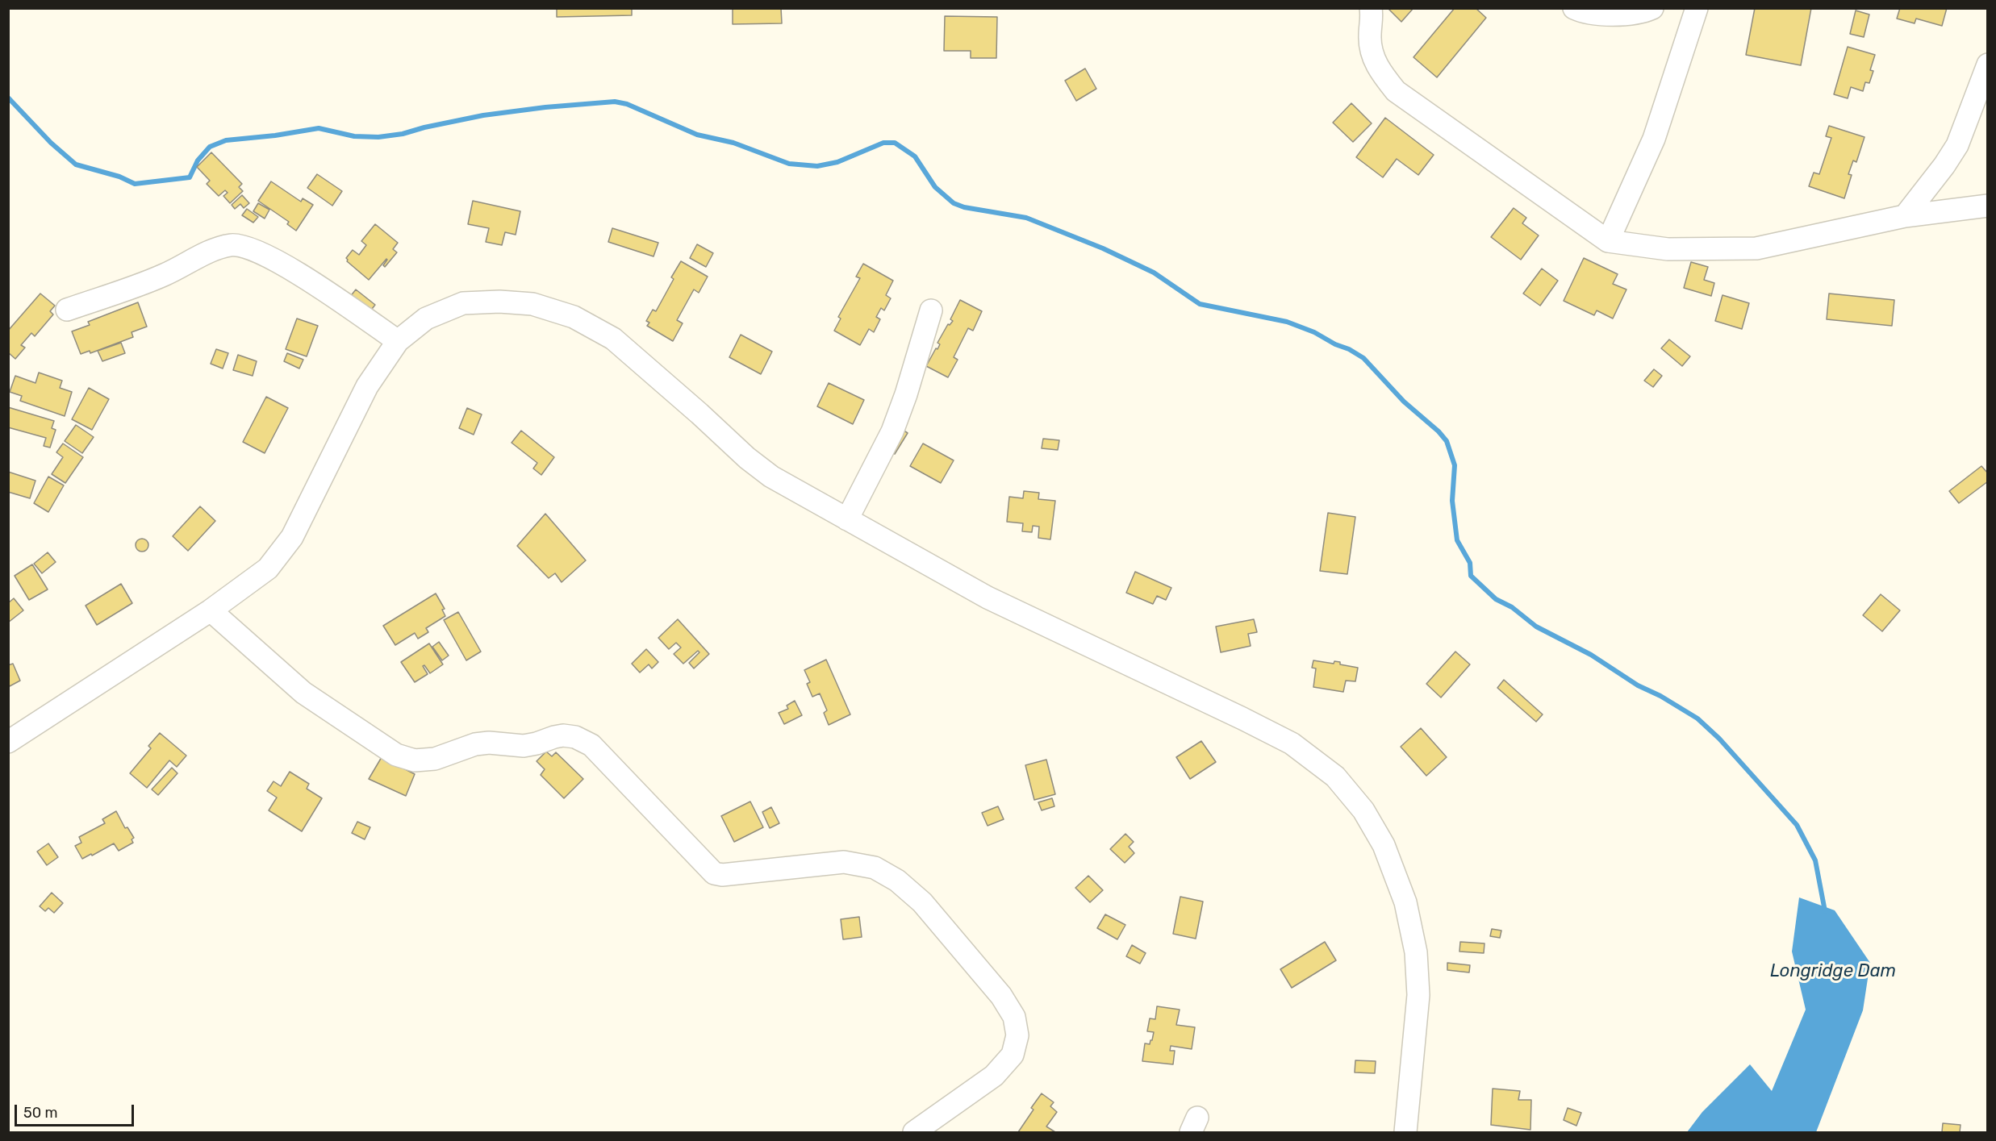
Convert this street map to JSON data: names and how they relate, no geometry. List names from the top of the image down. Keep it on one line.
{"water":["Longridge Dam"],"scale_bar":"50 m"}
